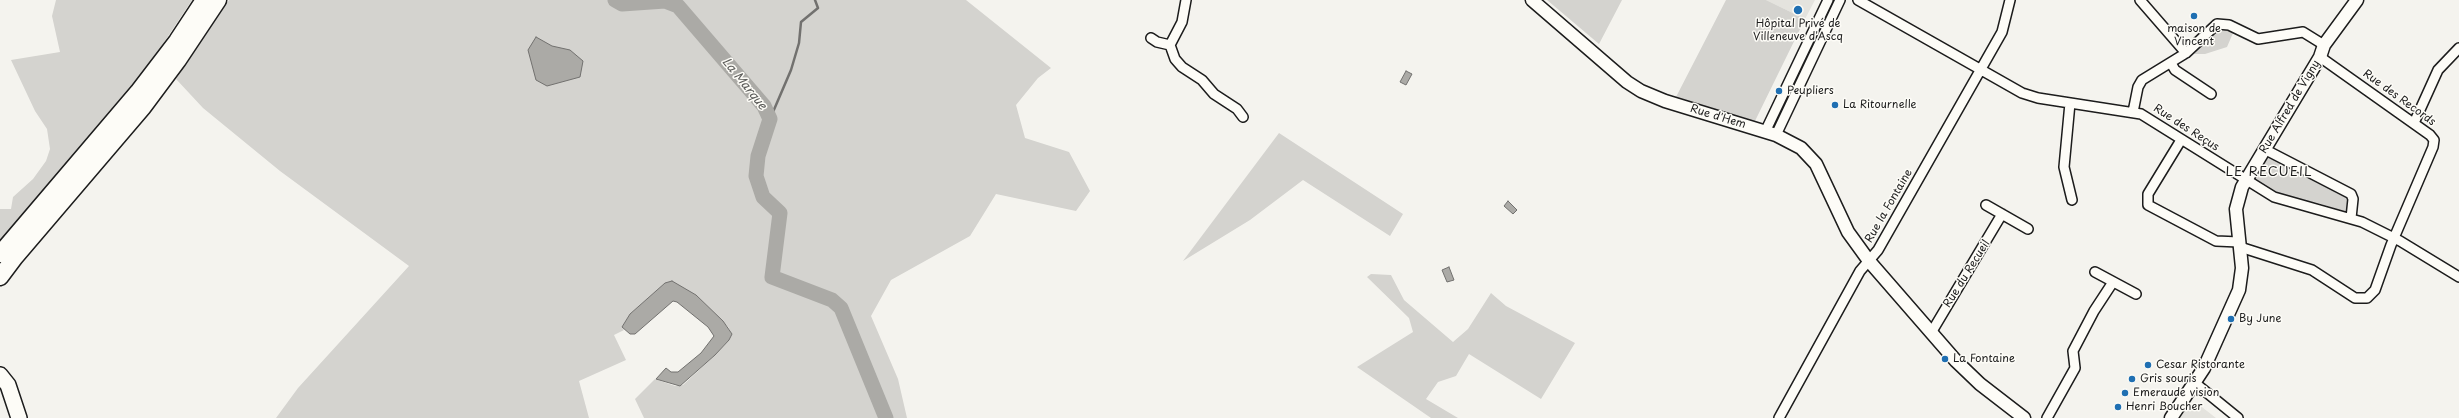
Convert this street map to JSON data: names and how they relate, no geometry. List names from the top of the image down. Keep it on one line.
{"streets":{"street":["Rue des Records","Rue Alfred de Vigny","Rue d'Hem","Rue des Reçus","Rue la Fontaine","Rue du Recueil"]},"crossings":[["Rue des Records","Rue Alfred de Vigny"],["Rue des Records","Rue des Reçus"],["Rue Alfred de Vigny","Rue des Reçus"],["Rue d'Hem","Rue la Fontaine"],["Rue des Reçus","Rue la Fontaine"]],"districts":["LE RECUEIL"],"water":["La Marque"],"places":["Hôpital Privé de Villeneuve d'Ascq","maison de Vincent","Peupliers","La Ritournelle","By June","La Fontaine","Cesar Ristorante","Gris souris","Emeraude vision","Henri Boucher"]}
